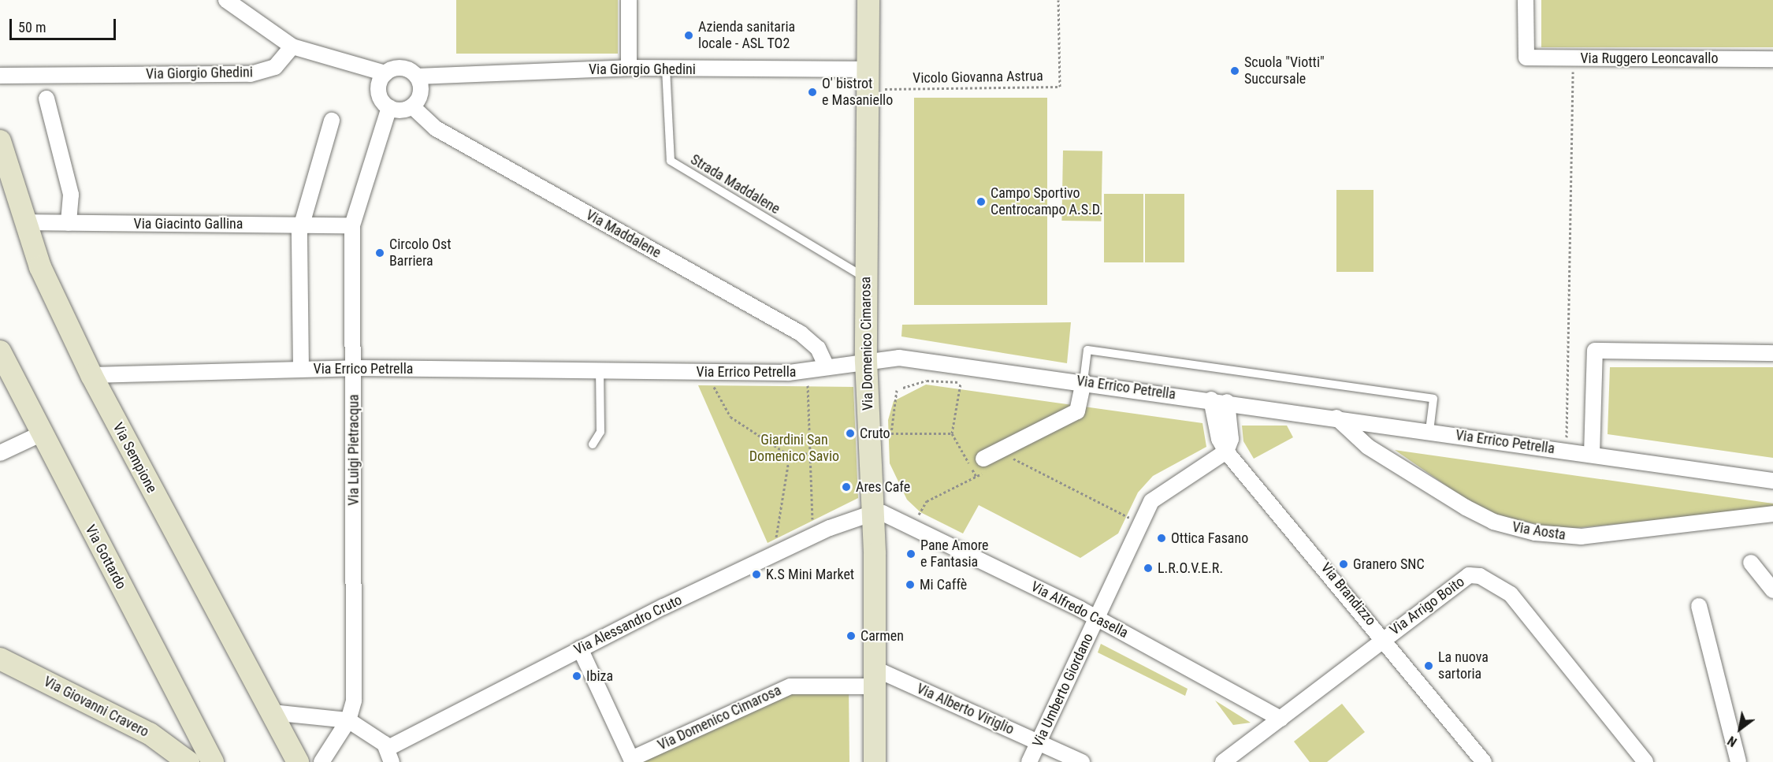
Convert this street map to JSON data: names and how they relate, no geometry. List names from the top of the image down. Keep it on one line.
{"streets":{"street":["Via Ruggero Leoncavallo","Via Giorgio Ghedini","Via Giacinto Gallina","Via Maddalene","Via Domenico Cimarosa","Via Errico Petrella","Via Luigi Pietracqua","Via Sempione","Via Aosta","Via Gottardo","Via Brandizzo","Via Arrigo Boito","Via Alfredo Casella","Via Alessandro Cruto","Via Umberto Giordano","Via Giovanni Cravero","Via Alberto Viriglio"],"lane":["Strada Maddalene"],"path":["Vicolo Giovanna Astrua"]},"crossings":[["Via Giorgio Ghedini","Vicolo Giovanna Astrua"],["Via Giorgio Ghedini","Strada Maddalene"],["Via Giorgio Ghedini","Via Maddalene"],["Via Giorgio Ghedini","Via Domenico Cimarosa"],["Via Giorgio Ghedini","Via Luigi Pietracqua"],["Vicolo Giovanna Astrua","Via Domenico Cimarosa"],["Strada Maddalene","Via Domenico Cimarosa"],["Via Giacinto Gallina","Via Luigi Pietracqua"],["Via Giacinto Gallina","Via Sempione"],["Via Maddalene","Via Errico Petrella"],["Via Maddalene","Via Luigi Pietracqua"],["Via Domenico Cimarosa","Via Errico Petrella"],["Via Domenico Cimarosa","Via Alfredo Casella"],["Via Domenico Cimarosa","Via Alessandro Cruto"],["Via Domenico Cimarosa","Via Alberto Viriglio"],["Via Errico Petrella","Via Luigi Pietracqua"],["Via Errico Petrella","Via Sempione"],["Via Errico Petrella","Via Aosta"],["Via Errico Petrella","Via Brandizzo"],["Via Luigi Pietracqua","Via Alessandro Cruto"],["Via Sempione","Via Alessandro Cruto"],["Via Brandizzo","Via Arrigo Boito"],["Via Brandizzo","Via Umberto Giordano"],["Via Arrigo Boito","Via Alfredo Casella"],["Via Alfredo Casella","Via Alessandro Cruto"],["Via Alfredo Casella","Via Umberto Giordano"],["Via Umberto Giordano","Via Alberto Viriglio"]],"parks":["Giardini San Domenico Savio"],"places":["Azienda sanitaria locale - ASL TO2","Scuola \"Viotti\" Succursale","O' bistrot e Masaniello","Campo Sportivo Centrocampo A.S.D.","Circolo Ost Barriera","Cruto","Ares Cafe","Ottica Fasano","Pane Amore e Fantasia","Granero SNC","L.R.O.V.E.R.","K.S Mini Market","Mi Caffè","Carmen","La nuova sartoria","Ibiza"],"scale_bar":"50 m","north":"bottom left"}
